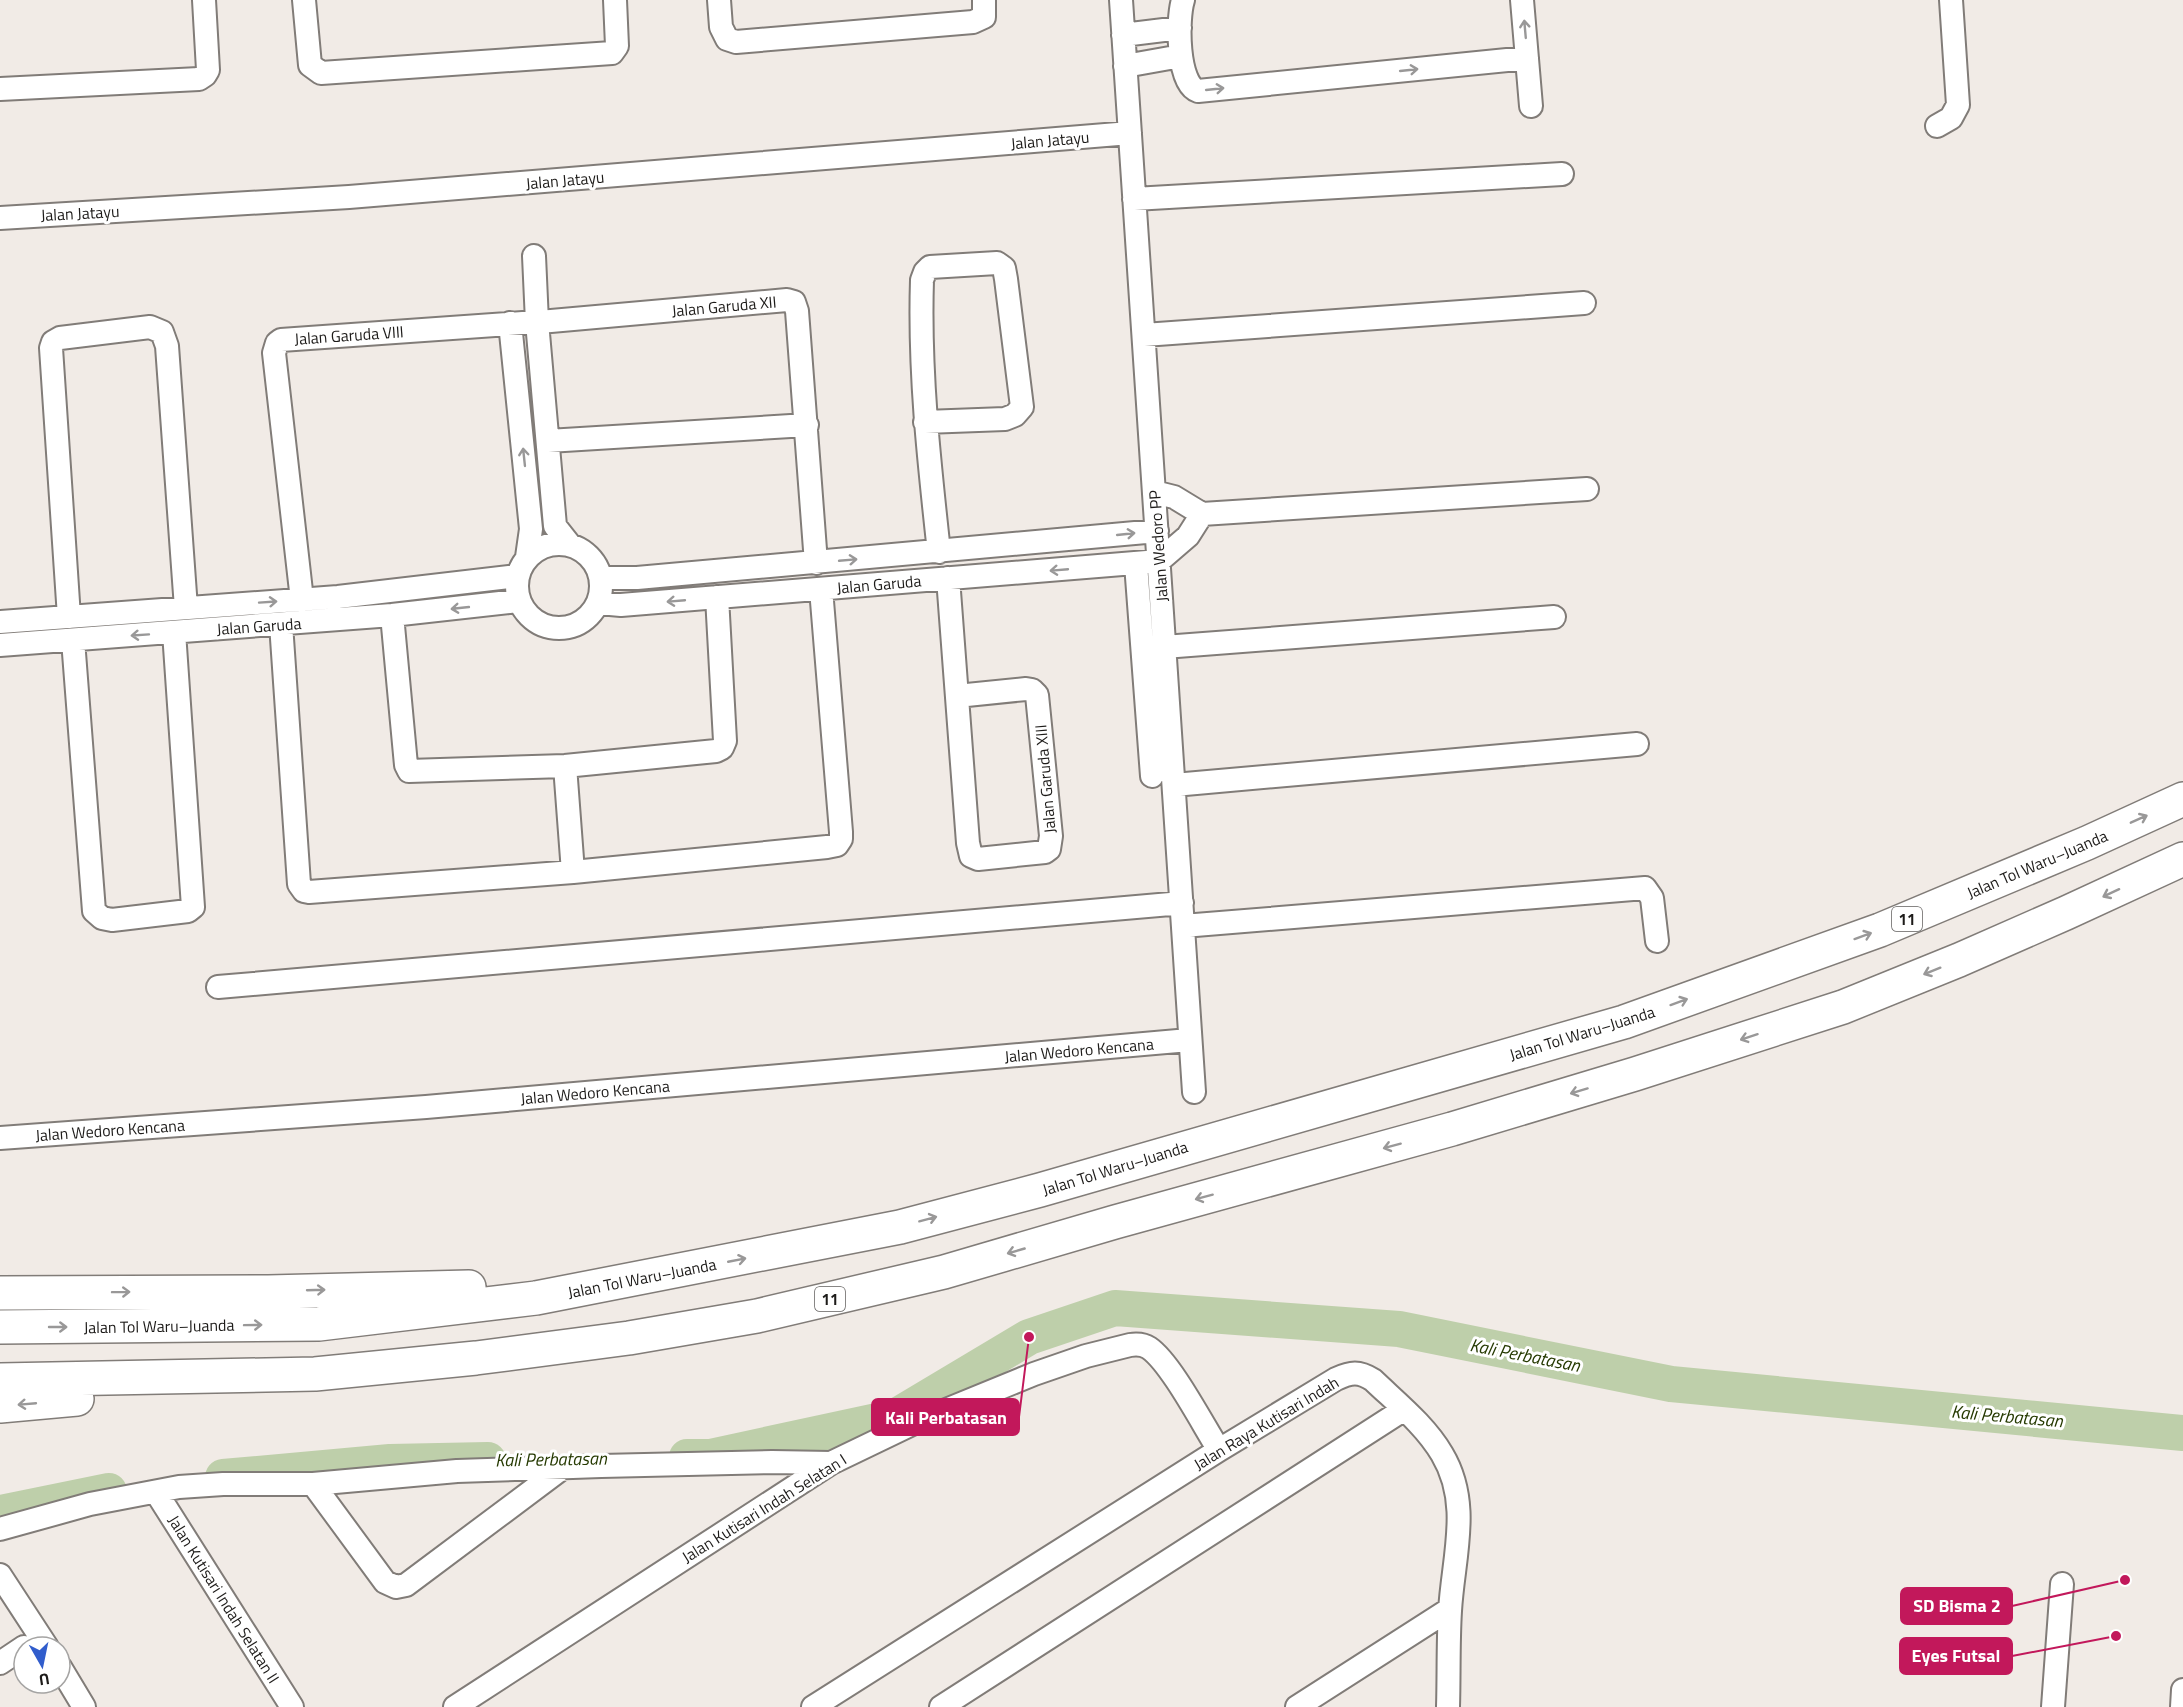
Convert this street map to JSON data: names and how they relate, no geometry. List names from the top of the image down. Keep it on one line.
{"streets":{"highway":["Jalan Tol Waru–Juanda","11"],"street":["Jalan Jatayu","Jalan Garuda XII","Jalan Garuda VIII","Jalan Wedoro PP","Jalan Garuda","Jalan Garuda XIII","Jalan Wedoro Kencana","Jalan Raya Kutisari Indah","Jalan Kutisari Indah Selatan I","Jalan Kutisari Indah Selatan II"]},"crossings":[["Jalan Jatayu","Jalan Wedoro PP"],["Jalan Garuda XII","Jalan Garuda VIII"],["Jalan Garuda XII","Jalan Garuda"],["Jalan Garuda VIII","Jalan Garuda"],["Jalan Wedoro PP","Jalan Garuda"],["Jalan Wedoro PP","Jalan Wedoro Kencana"],["Jalan Garuda","Jalan Garuda XIII"],["Jalan Raya Kutisari Indah","Jalan Kutisari Indah Selatan I"]],"water":["Kali Perbatasan"],"places":["Kali Perbatasan","SD Bisma 2","Eyes Futsal"],"north":"bottom"}
